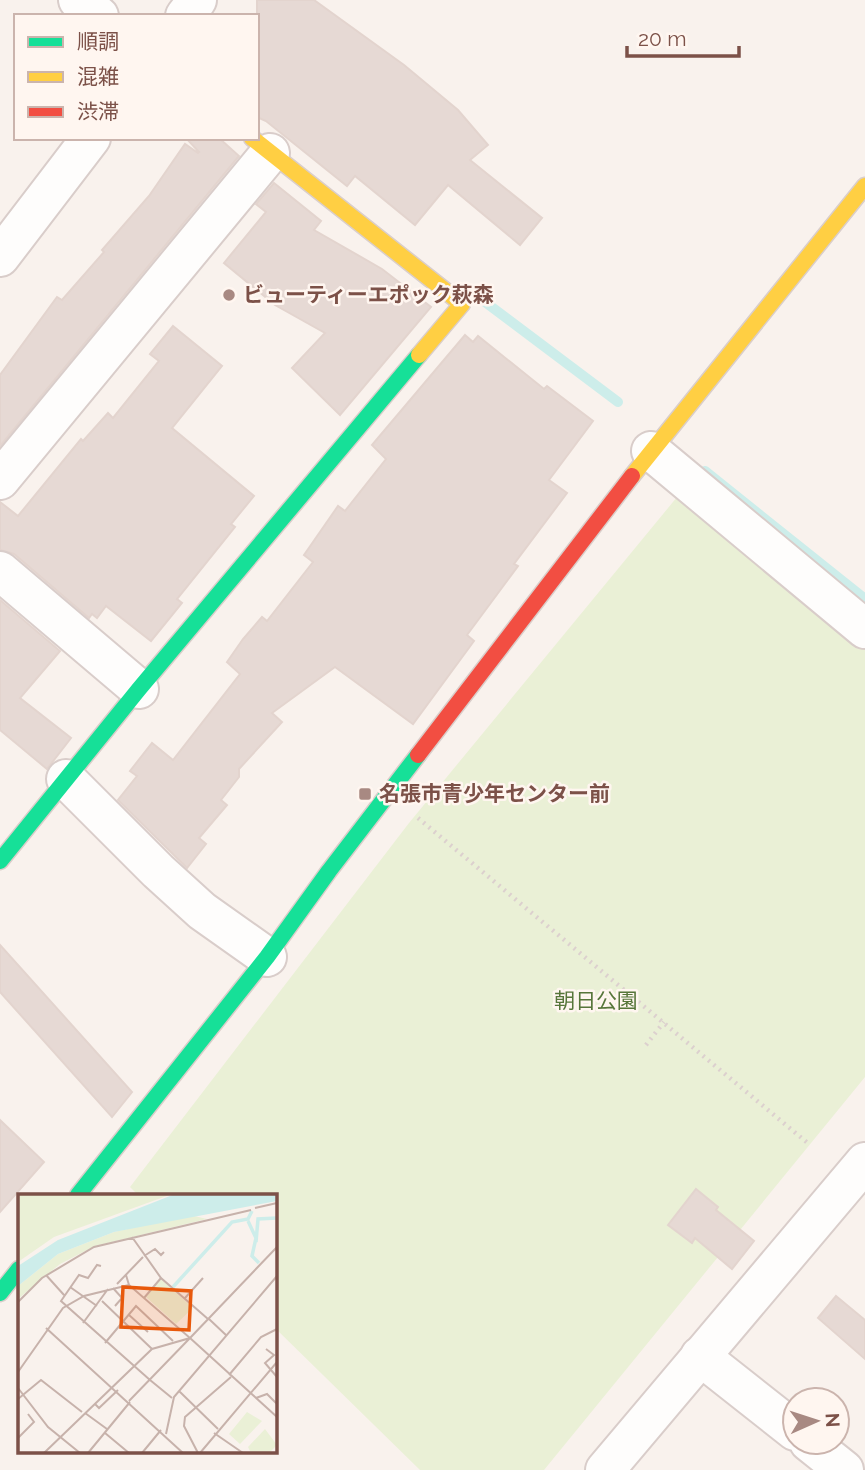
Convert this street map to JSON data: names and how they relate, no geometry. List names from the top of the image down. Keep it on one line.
{"parks":["朝日公園"],"places":{"other":["ビューティーエポック萩森"],"transit":["名張市青少年センター前"]},"legend":["順調","混雑","渋滞"],"scale_bar":"20 m","north":"right"}
